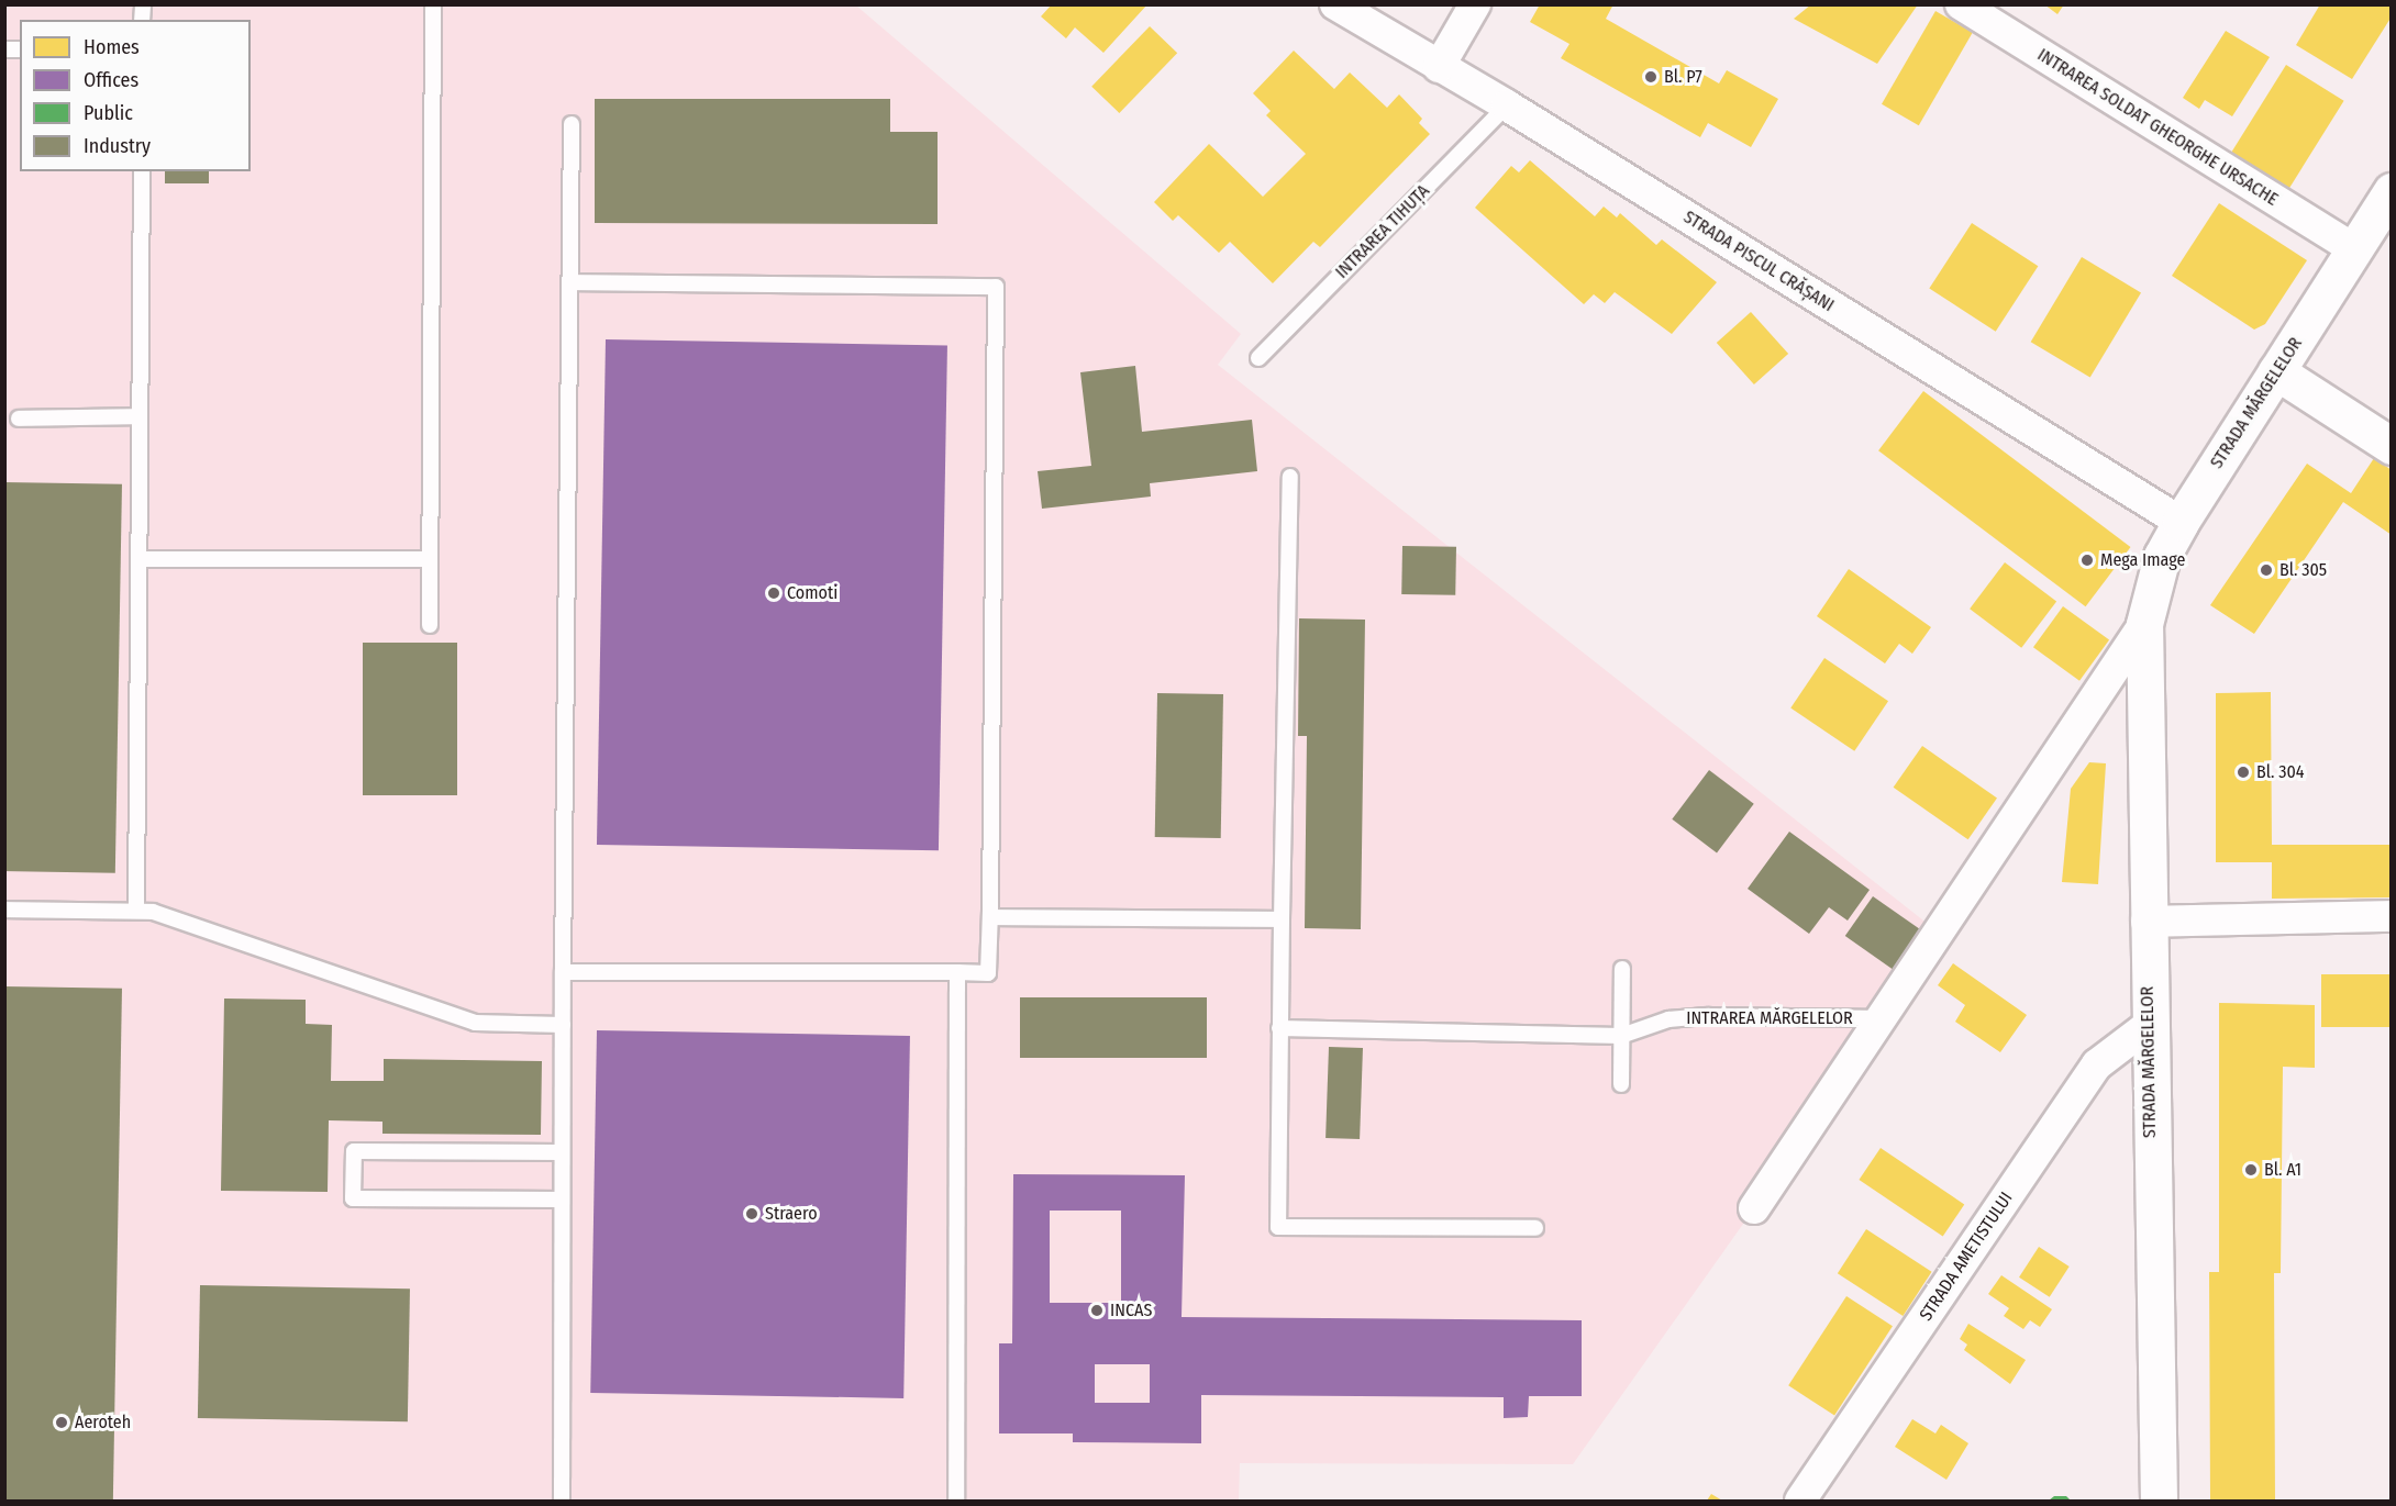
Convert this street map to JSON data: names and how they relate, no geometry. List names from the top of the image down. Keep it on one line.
{"streets":{"street":["INTRAREA SOLDAT GHEORGHE URSACHE","STRADA PISCUL CRĂȘANI","STRADA MĂRGELELOR","STRADA AMETISTULUI"],"lane":["INTRAREA TIHUȚA","INTRAREA MĂRGELELOR"]},"crossings":[["INTRAREA SOLDAT GHEORGHE URSACHE","STRADA MĂRGELELOR"],["INTRAREA TIHUȚA","STRADA PISCUL CRĂȘANI"],["STRADA PISCUL CRĂȘANI","STRADA MĂRGELELOR"],["STRADA MĂRGELELOR","INTRAREA MĂRGELELOR"],["STRADA MĂRGELELOR","STRADA AMETISTULUI"]],"places":["Bl. P7","Mega Image","Bl. 305","Comoti","Bl. 304","Bl. A1","Straero","INCAS","Aeroteh"],"legend":["Homes","Offices","Public","Industry"]}
